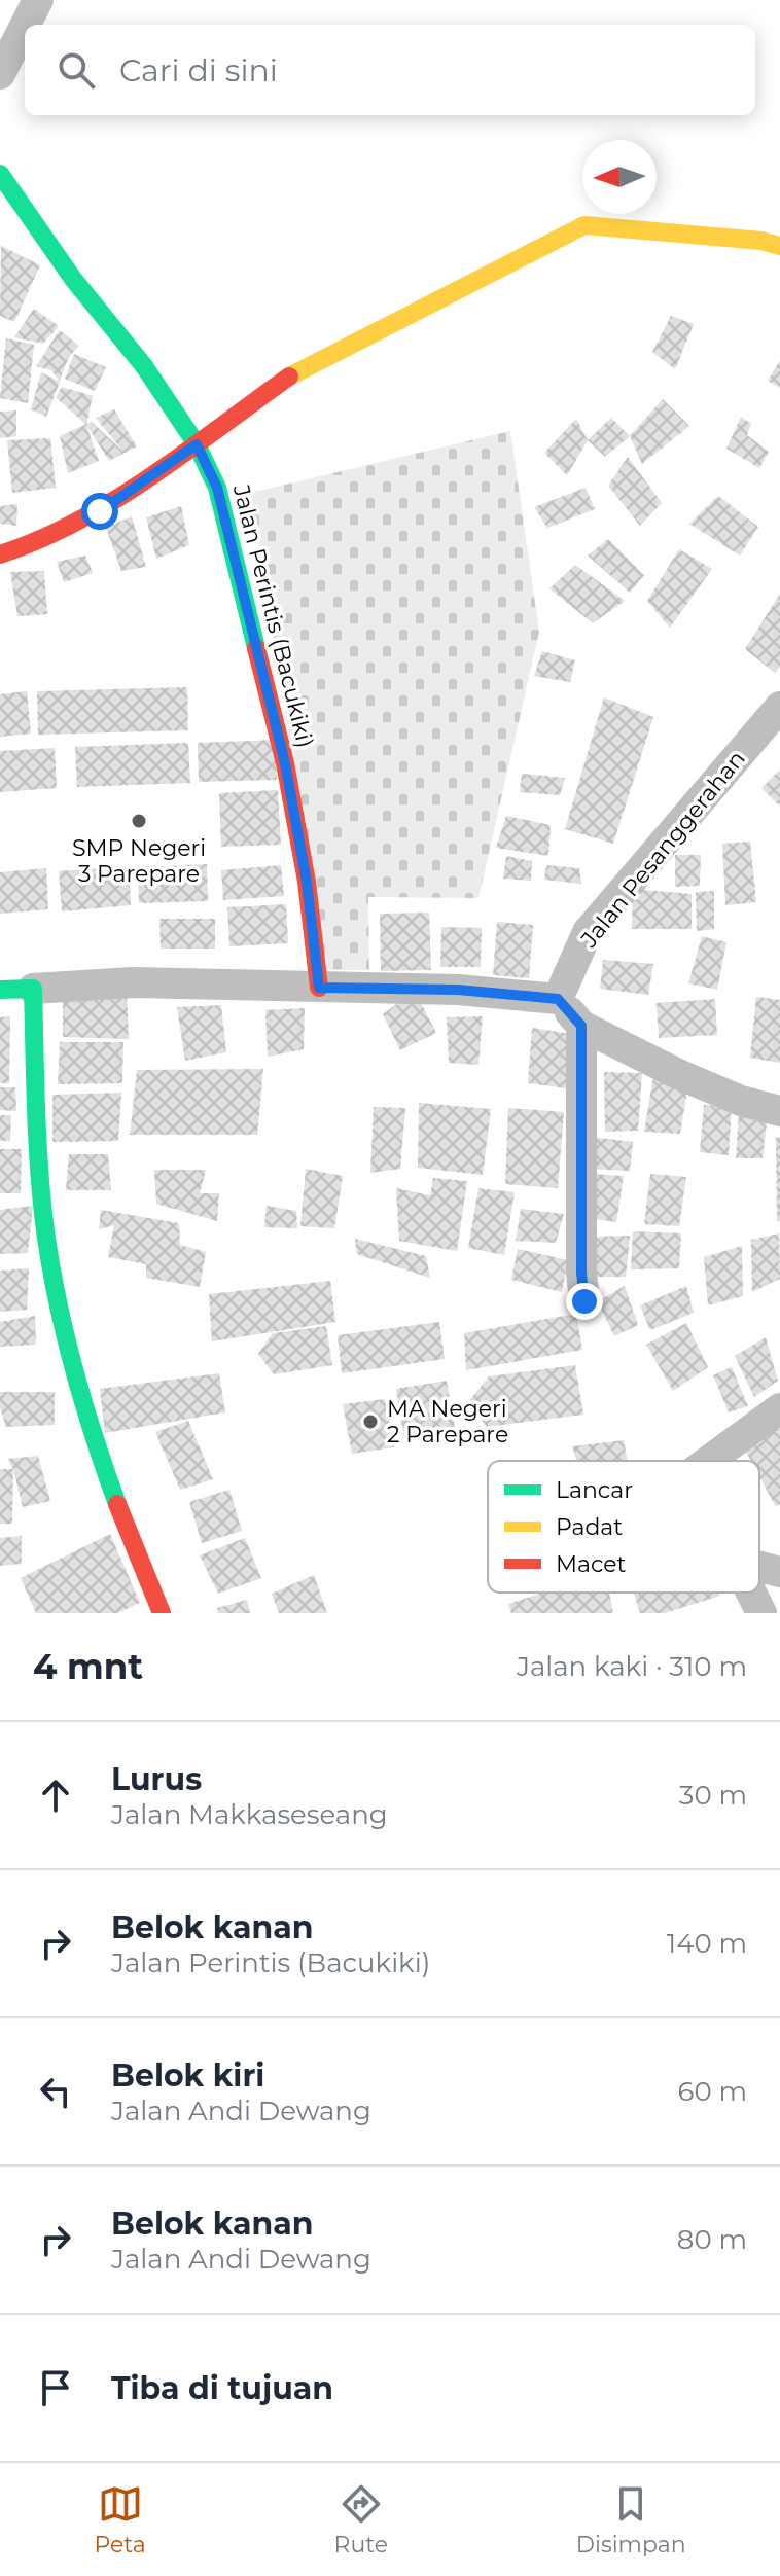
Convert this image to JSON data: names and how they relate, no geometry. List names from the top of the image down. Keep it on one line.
{"streets":{"street":["Jalan Perintis (Bacukiki)","Jalan Pesanggerahan"]},"places":["SMP Negeri 3 Parepare","MA Negeri 2 Parepare"],"legend":["Lancar","Padat","Macet"],"north":"left","page":{"search":"Cari di sini","heading":["4 mnt","Jalan kaki · 310 m"],"list":[["Lurus","Jalan Makkaseseang","30 m"],["Belok kanan","Jalan Perintis (Bacukiki)","140 m"],["Belok kiri","Jalan Andi Dewang","60 m"],["Belok kanan","Jalan Andi Dewang","80 m"],"Tiba di tujuan"],"nav":["Peta","Rute","Disimpan"]}}
